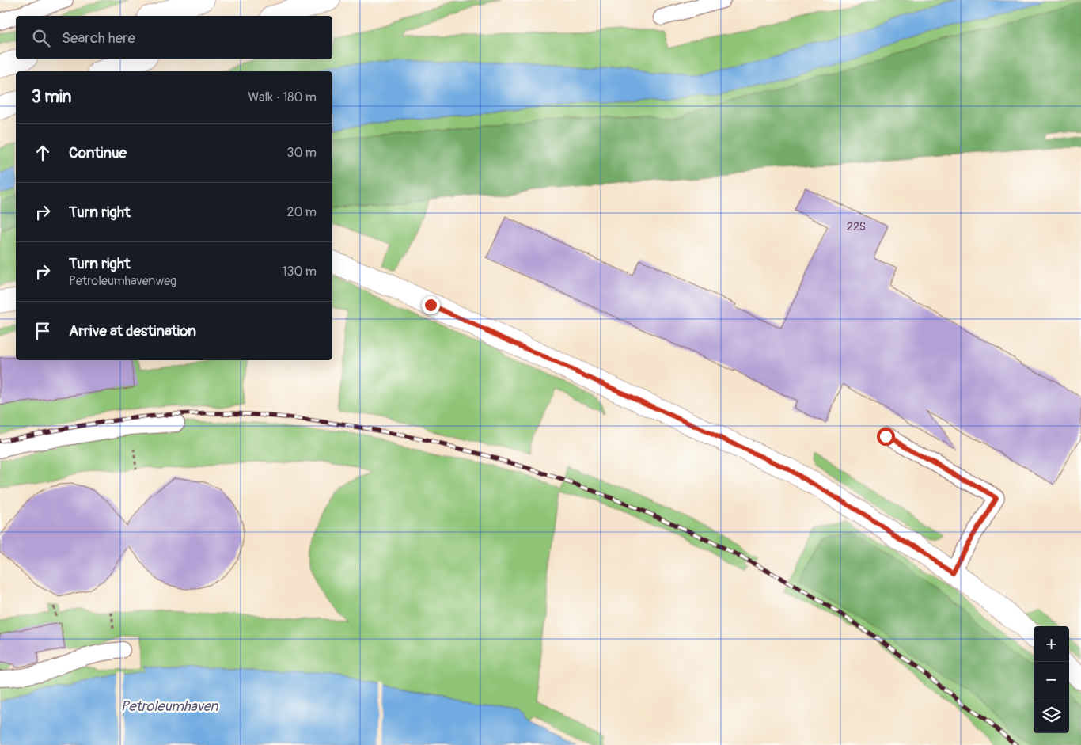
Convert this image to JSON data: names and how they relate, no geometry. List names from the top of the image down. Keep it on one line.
{"water":["Petroleumhaven"],"house_numbers":["22S"],"page":{"search":"Search here","heading":["3 min","Walk · 180 m"],"list":[["Continue","30 m"],["Turn right","20 m"],["Turn right","Petroleumhavenweg","130 m"],"Arrive at destination"],"map_buttons":["+","−"]}}
